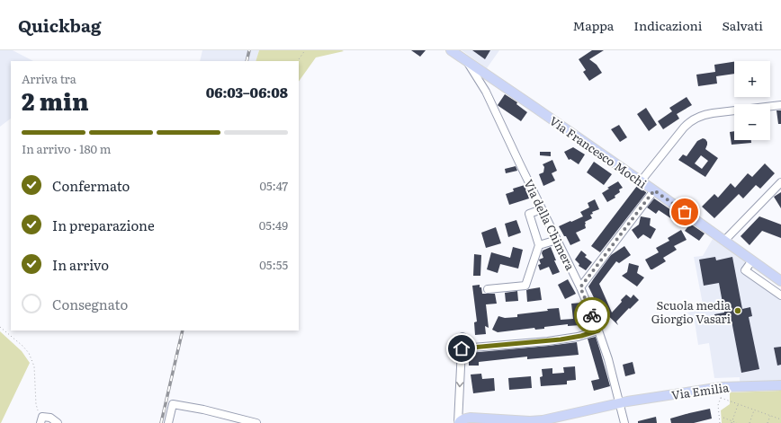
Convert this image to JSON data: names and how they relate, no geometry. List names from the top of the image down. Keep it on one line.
{"streets":{"main road":["Via Francesco Mochi","Via Emilia"],"street":["Via della Chimera"]},"crossings":[["Via Francesco Mochi","Via della Chimera"],["Via della Chimera","Via Emilia"]],"places":["Scuola media Giorgio Vasari"],"page":{"header":"Quickbag","nav":["Mappa","Indicazioni","Salvati"],"map_buttons":["+","−"],"heading":["2 min","Arriva tra","06:03–06:08"],"bar":"In arrivo · 180 m","list":[["Confermato","05:47"],["In preparazione","05:49"],["In arrivo","05:55"],"Consegnato"]}}
